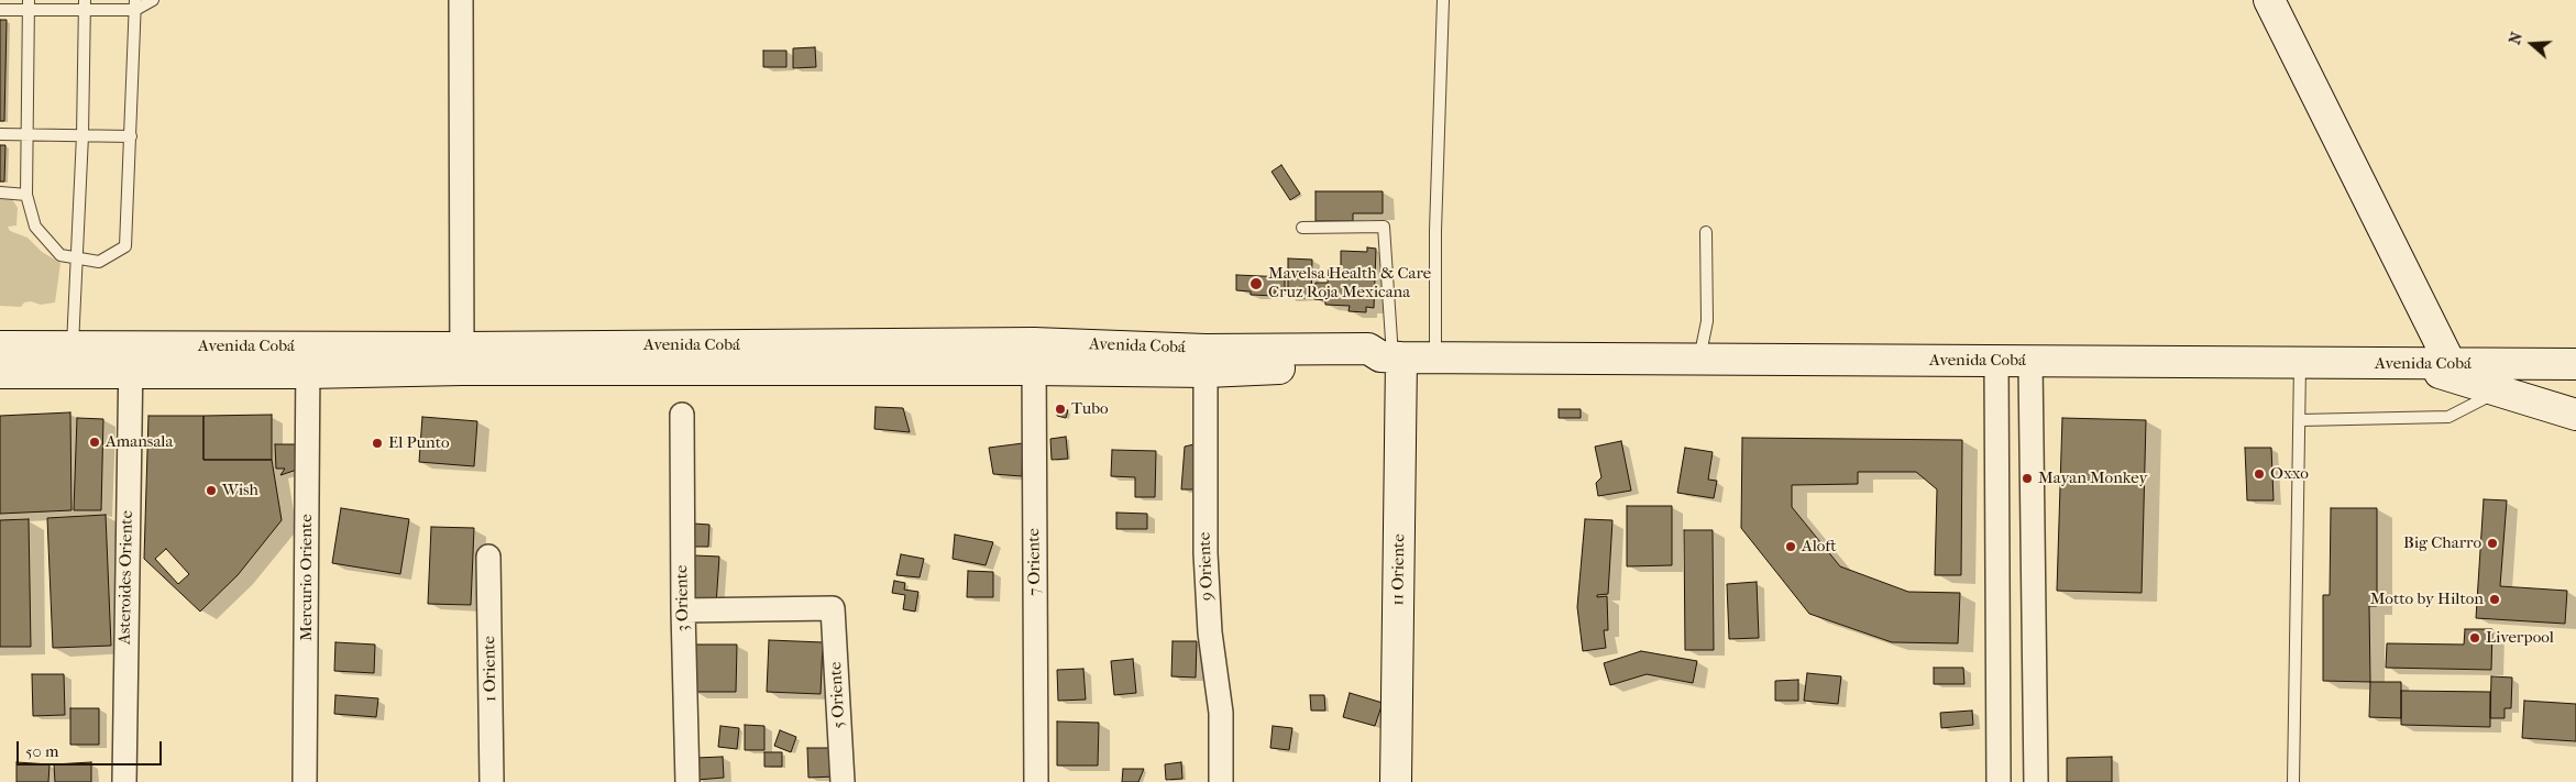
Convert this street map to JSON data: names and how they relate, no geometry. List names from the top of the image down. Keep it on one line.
{"streets":{"main road":["Avenida Cobá","11 Oriente"],"street":["7 Oriente","9 Oriente","Asteroides Oriente","Mercurio Oriente","3 Oriente","1 Oriente","5 Oriente"]},"crossings":[["Avenida Cobá","7 Oriente"],["Avenida Cobá","9 Oriente"],["Avenida Cobá","11 Oriente"],["Avenida Cobá","Asteroides Oriente"],["Avenida Cobá","Mercurio Oriente"],["3 Oriente","5 Oriente"]],"places":["Mavelsa Health & Care Cruz Roja Mexicana","Tubo","Amansala","El Punto","Oxxo","Mayan Monkey","Wish","Big Charro","Aloft","Motto by Hilton","Liverpool"],"scale_bar":"50 m","north":"left"}
